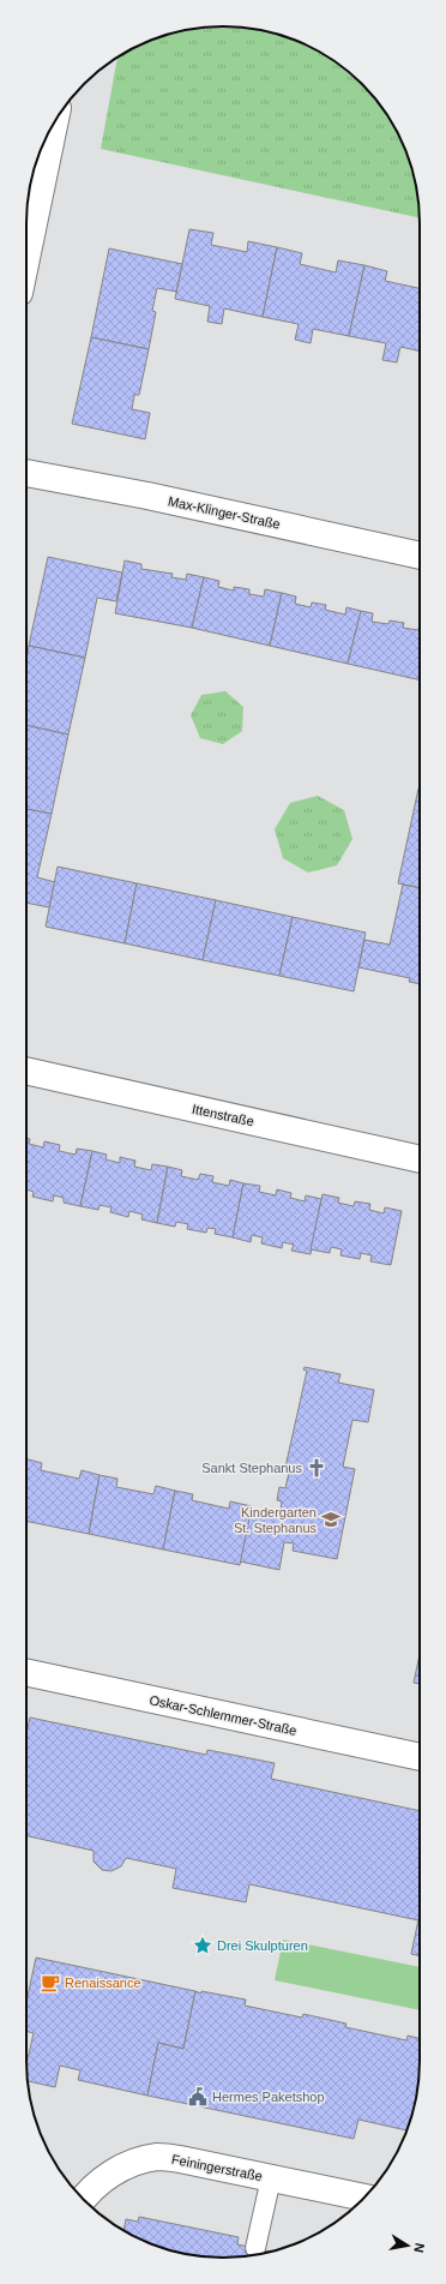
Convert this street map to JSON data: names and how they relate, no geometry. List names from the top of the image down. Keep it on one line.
{"streets":{"street":["Max-Klinger-Straße","Ittenstraße","Oskar-Schlemmer-Straße","Feiningerstraße"]},"places":{"church":["Sankt Stephanus"],"school or university":["Kindergarten St. Stephanus"],"place":["Drei Skulpturen"],"cafe":["Renaissance"],"public building":["Hermes Paketshop"]},"north":"right"}
